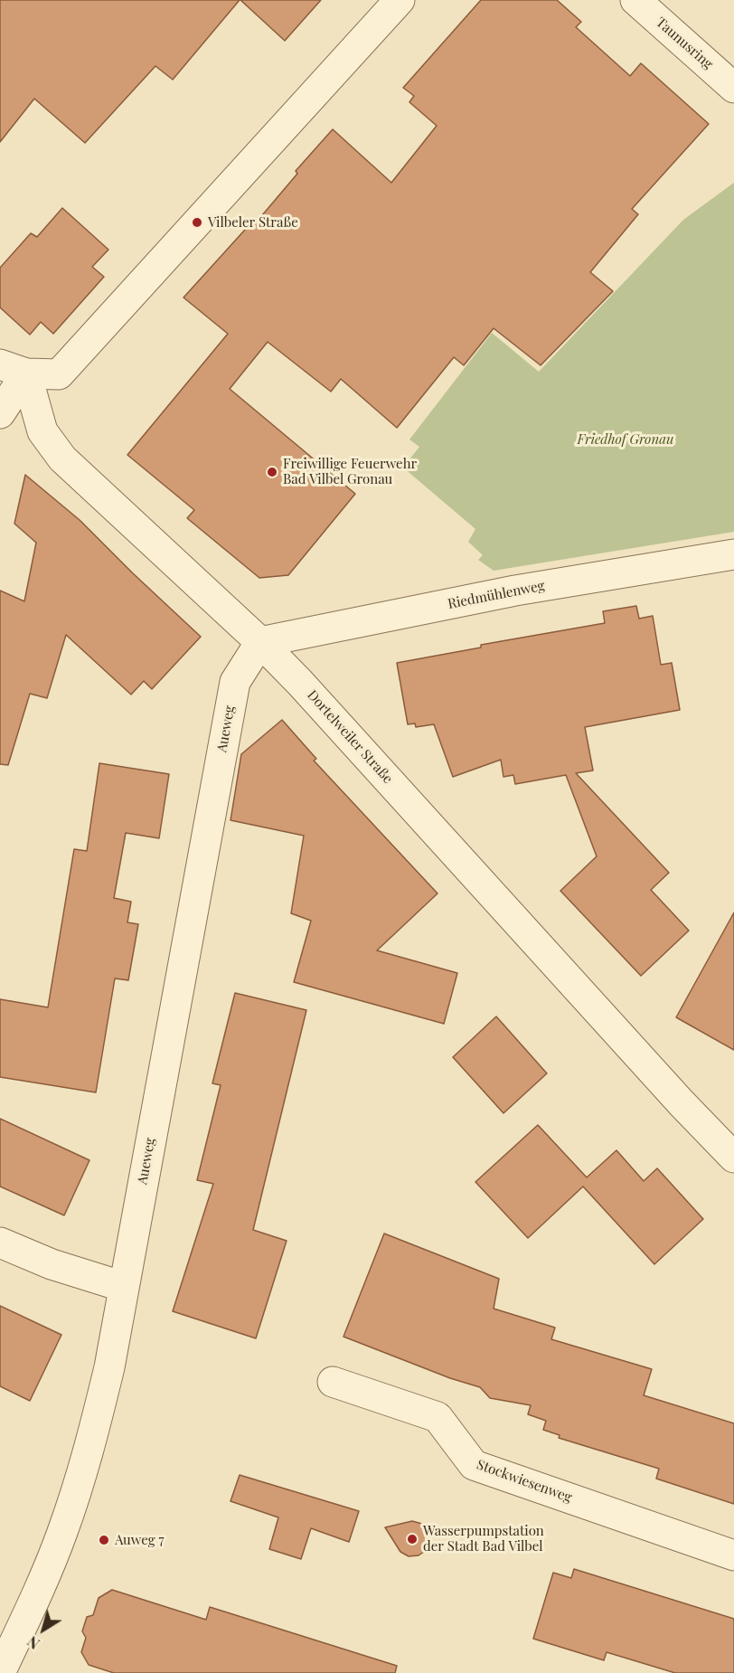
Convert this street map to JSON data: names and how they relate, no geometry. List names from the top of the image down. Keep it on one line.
{"streets":{"street":["Taunusring","Riedmühlenweg","Aueweg","Dortelweiler Straße","Stockwiesenweg"]},"crossings":[["Riedmühlenweg","Aueweg"],["Riedmühlenweg","Dortelweiler Straße"],["Aueweg","Dortelweiler Straße"]],"parks":["Friedhof Gronau"],"places":["Vilbeler Straße","Freiwillige Feuerwehr Bad Vilbel Gronau","Wasserpumpstation der Stadt Bad Vilbel","Auweg 7"],"north":"bottom left"}
